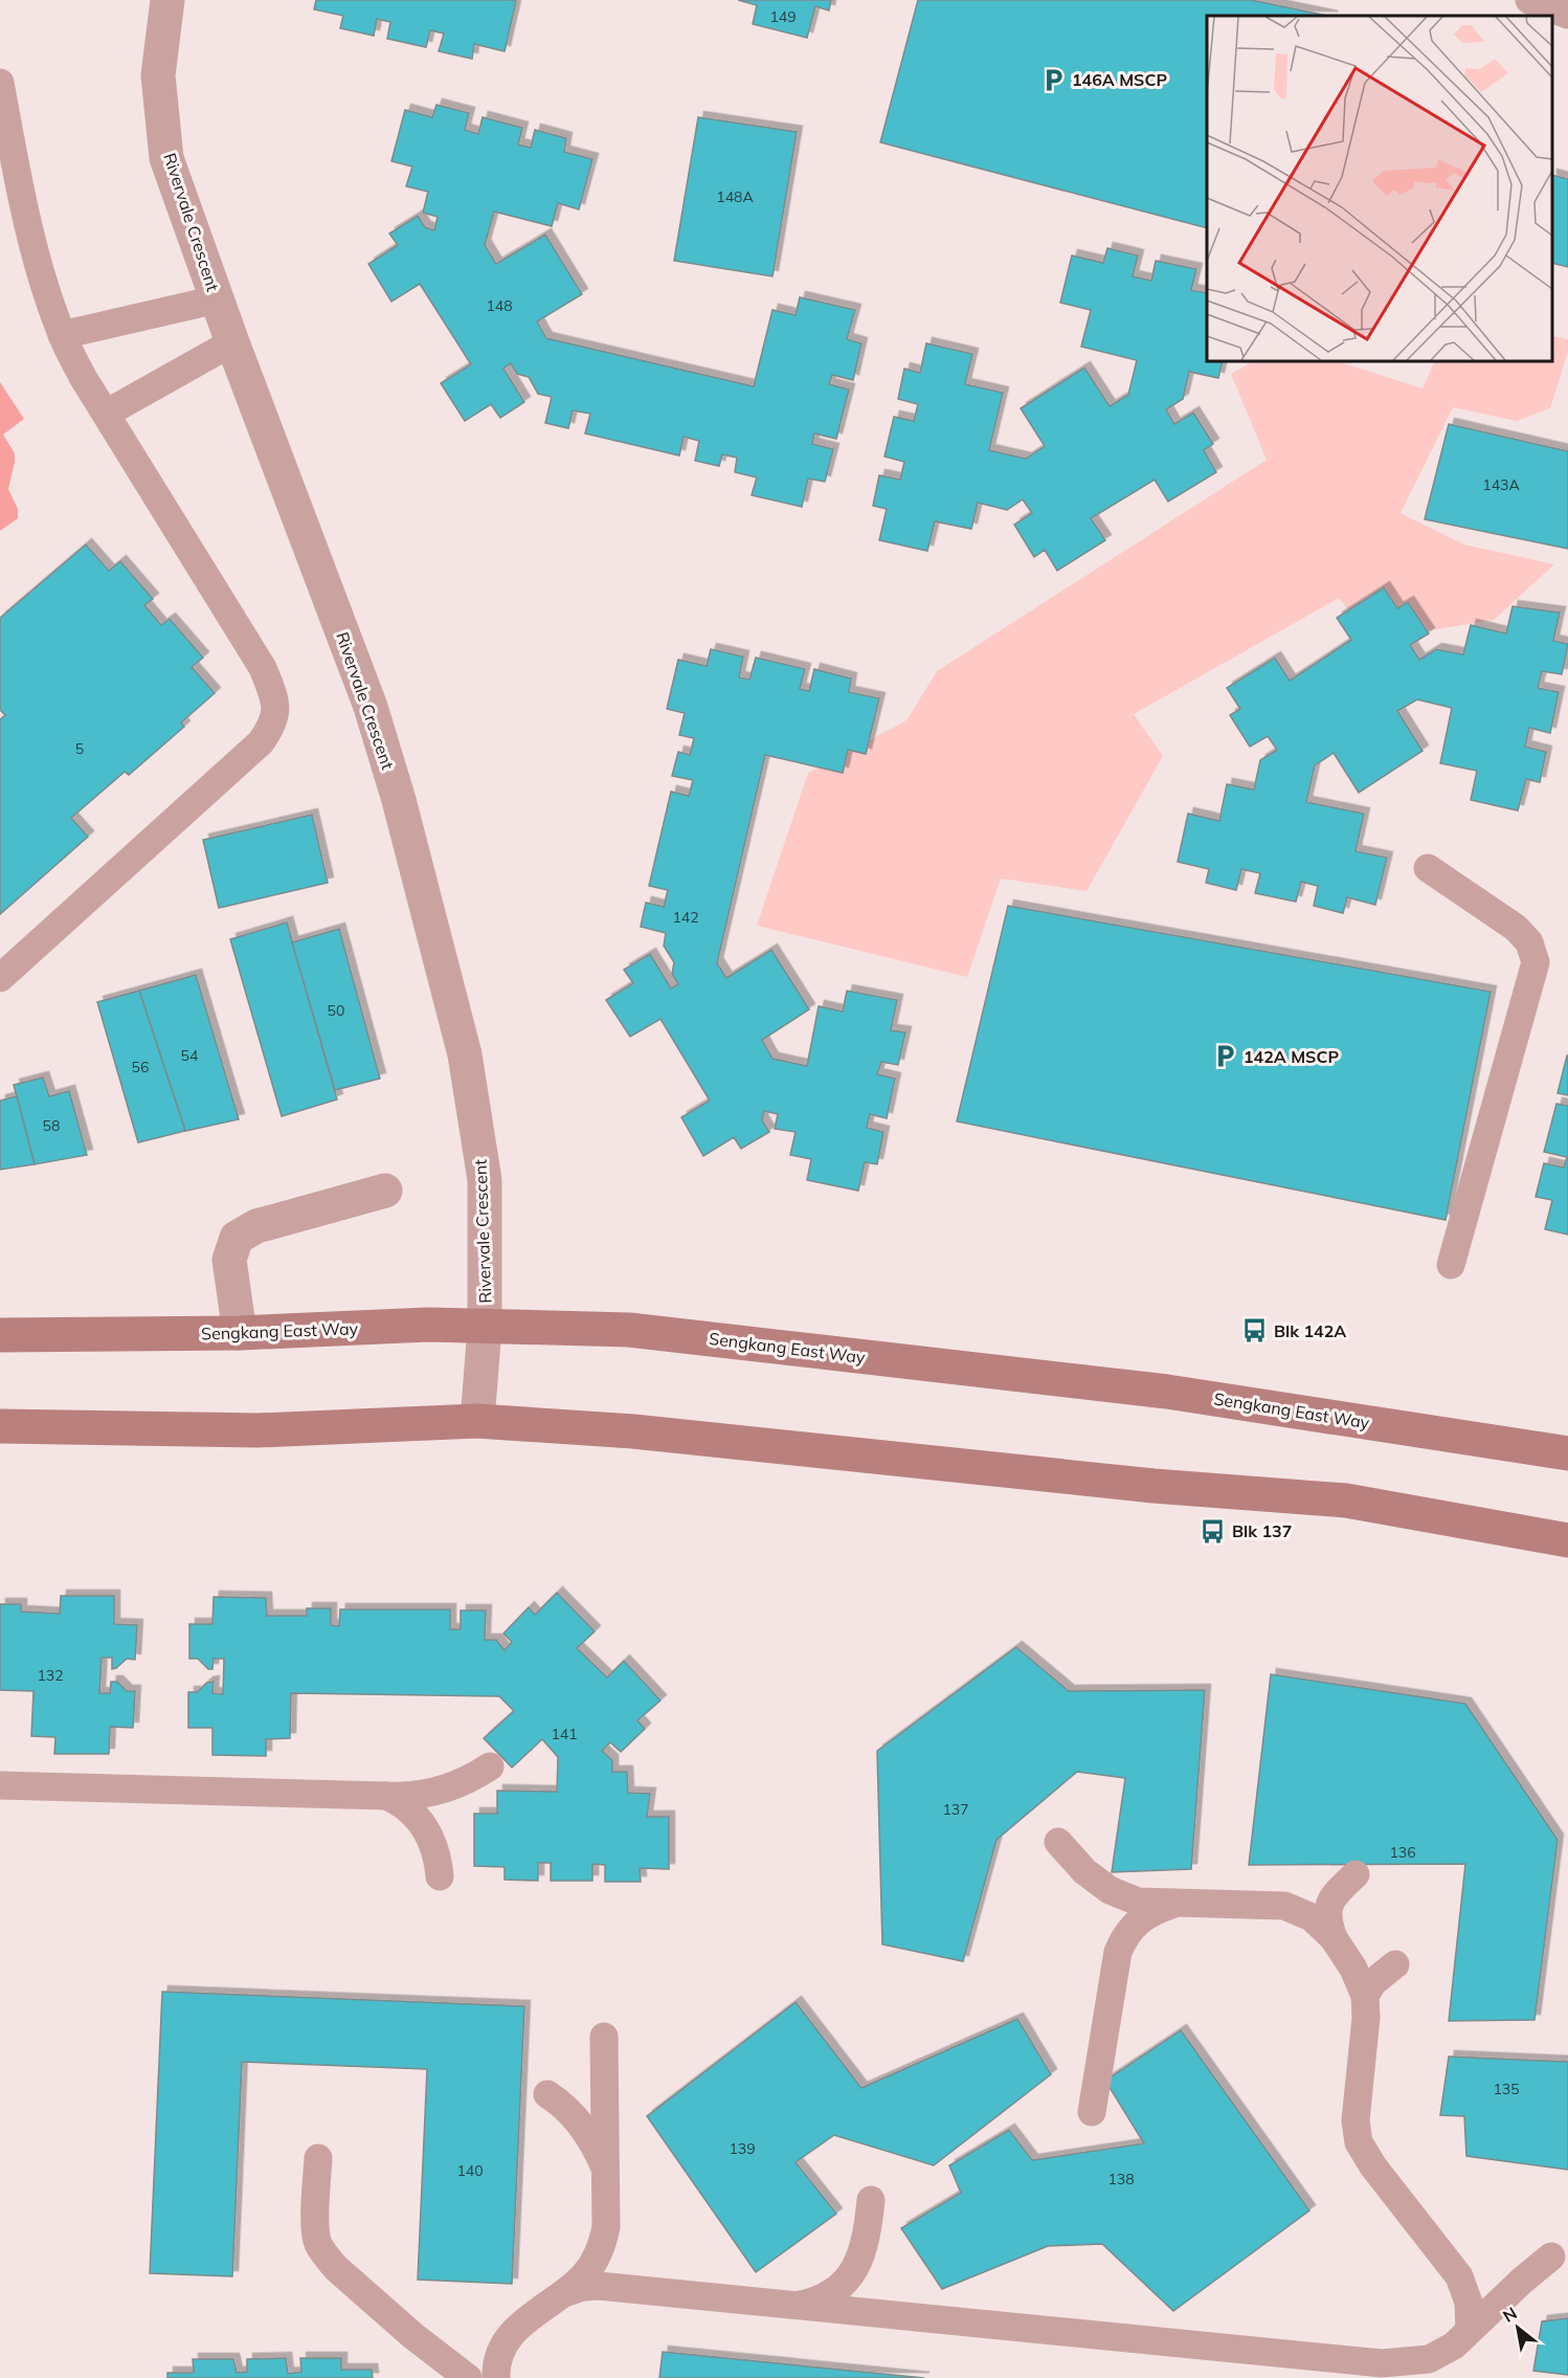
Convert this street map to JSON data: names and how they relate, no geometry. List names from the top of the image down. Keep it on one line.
{"streets":{"main road":["Sengkang East Way"],"street":["Rivervale Crescent"]},"crossings":[["Rivervale Crescent","Sengkang East Way"]],"places":{"parking":["146A MSCP","142A MSCP"],"bus stop":["Blk 142A","Blk 137"]},"house_numbers":["149","148A","148","143A","5","142","50","54","56","58","132","141","137","136","135","139","140","138"],"north":"top left"}
